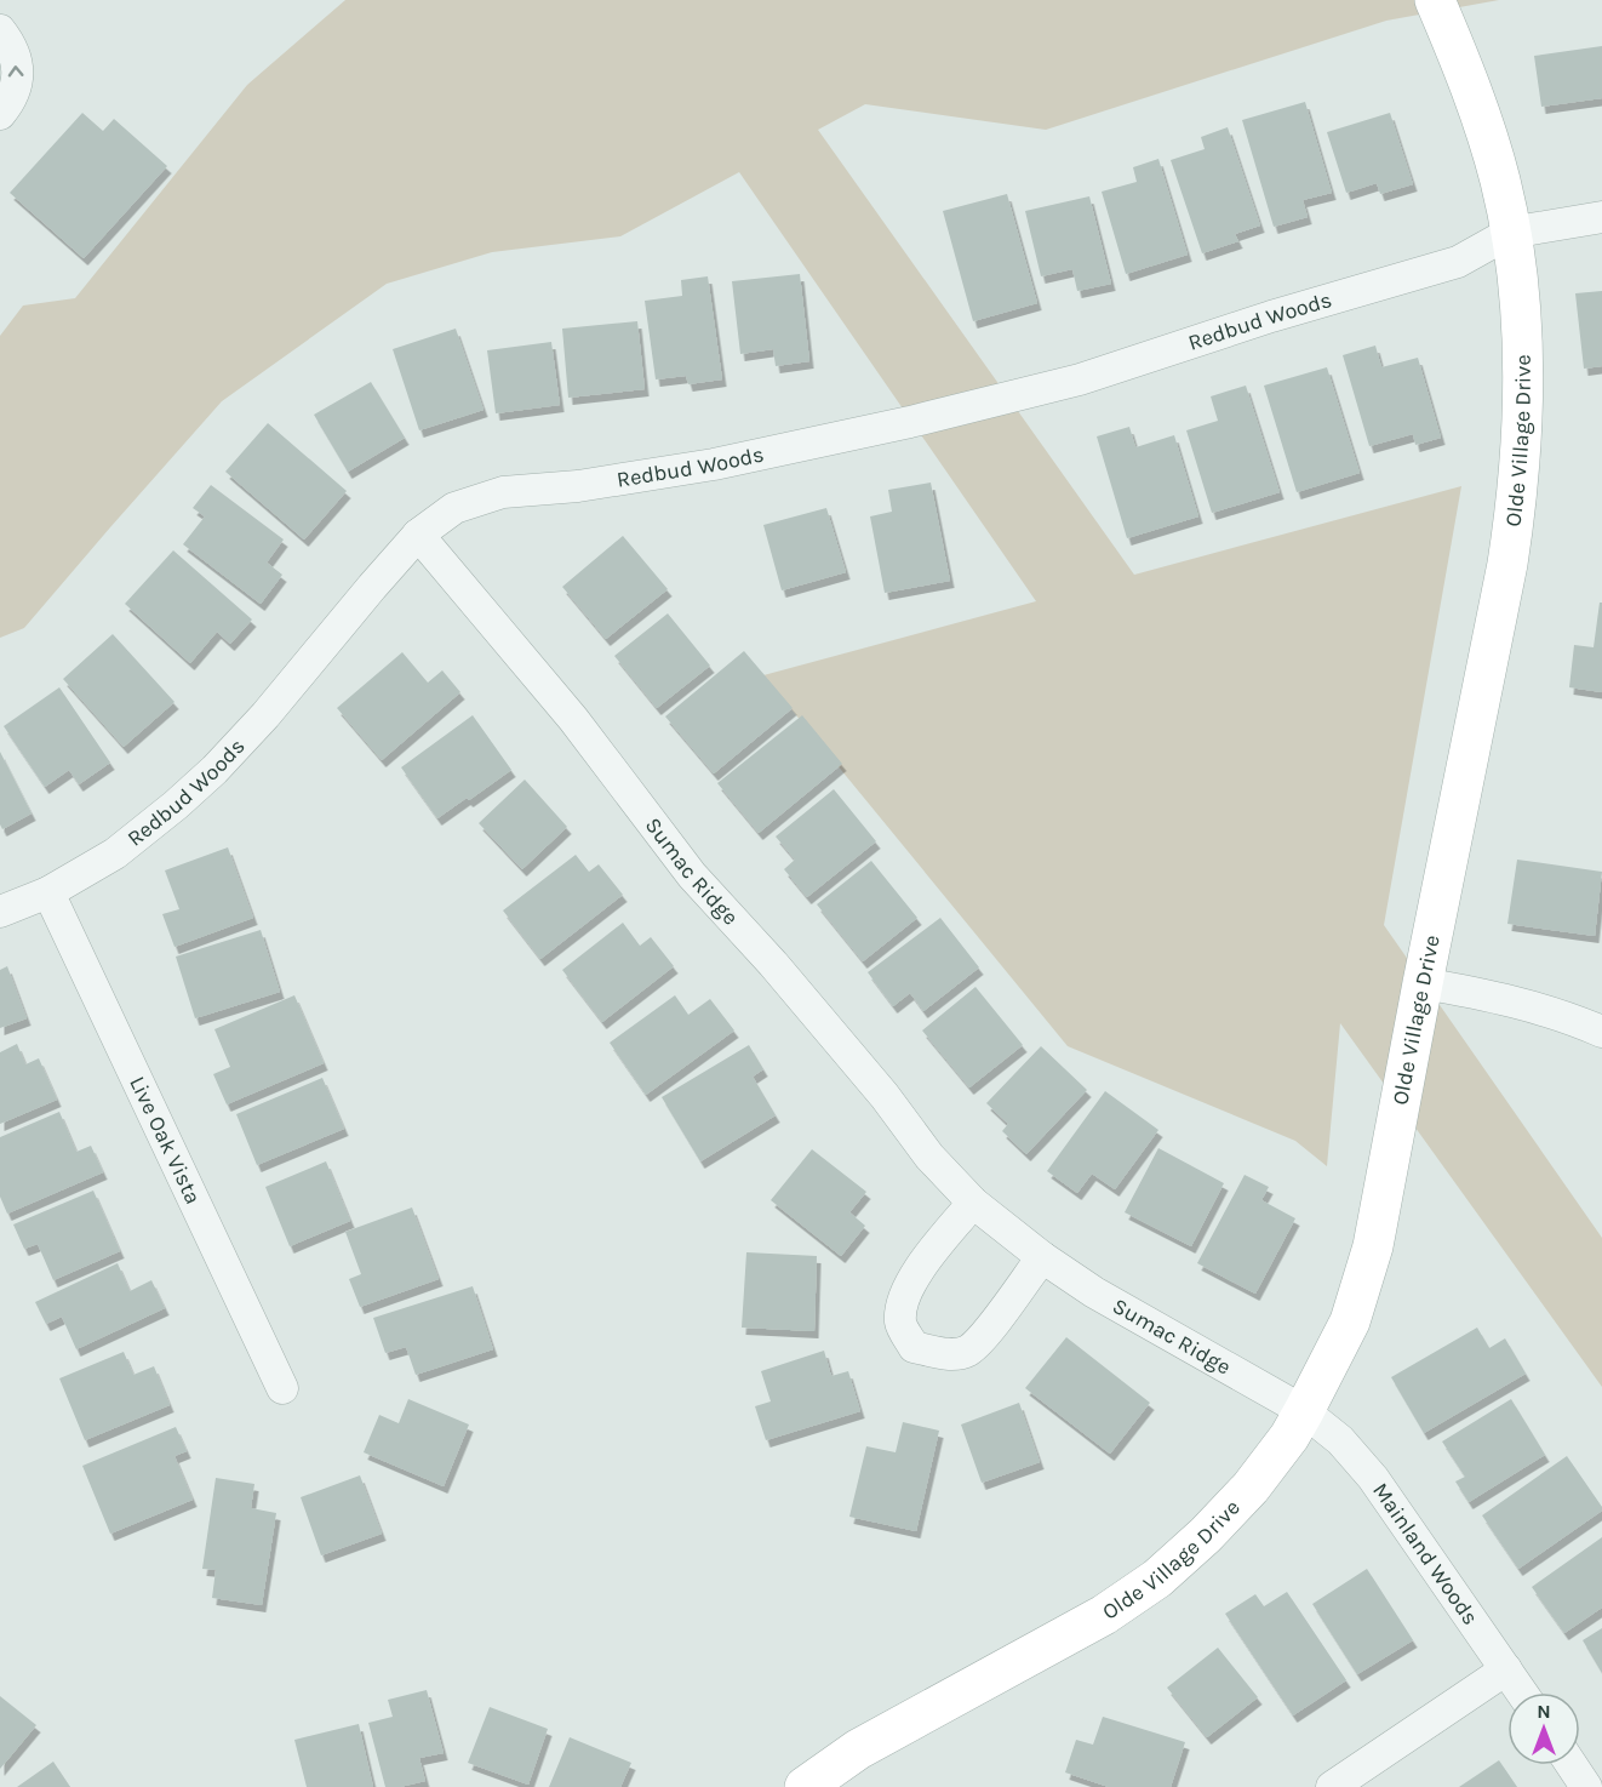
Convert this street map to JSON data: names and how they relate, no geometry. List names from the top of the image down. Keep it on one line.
{"streets":{"street":["Redbud Woods","Olde Village Drive","Sumac Ridge","Live Oak Vista","Mainland Woods"]},"crossings":[["Redbud Woods","Olde Village Drive"],["Redbud Woods","Sumac Ridge"],["Redbud Woods","Live Oak Vista"],["Olde Village Drive","Sumac Ridge"],["Olde Village Drive","Mainland Woods"],["Sumac Ridge","Mainland Woods"]],"north":"top"}
